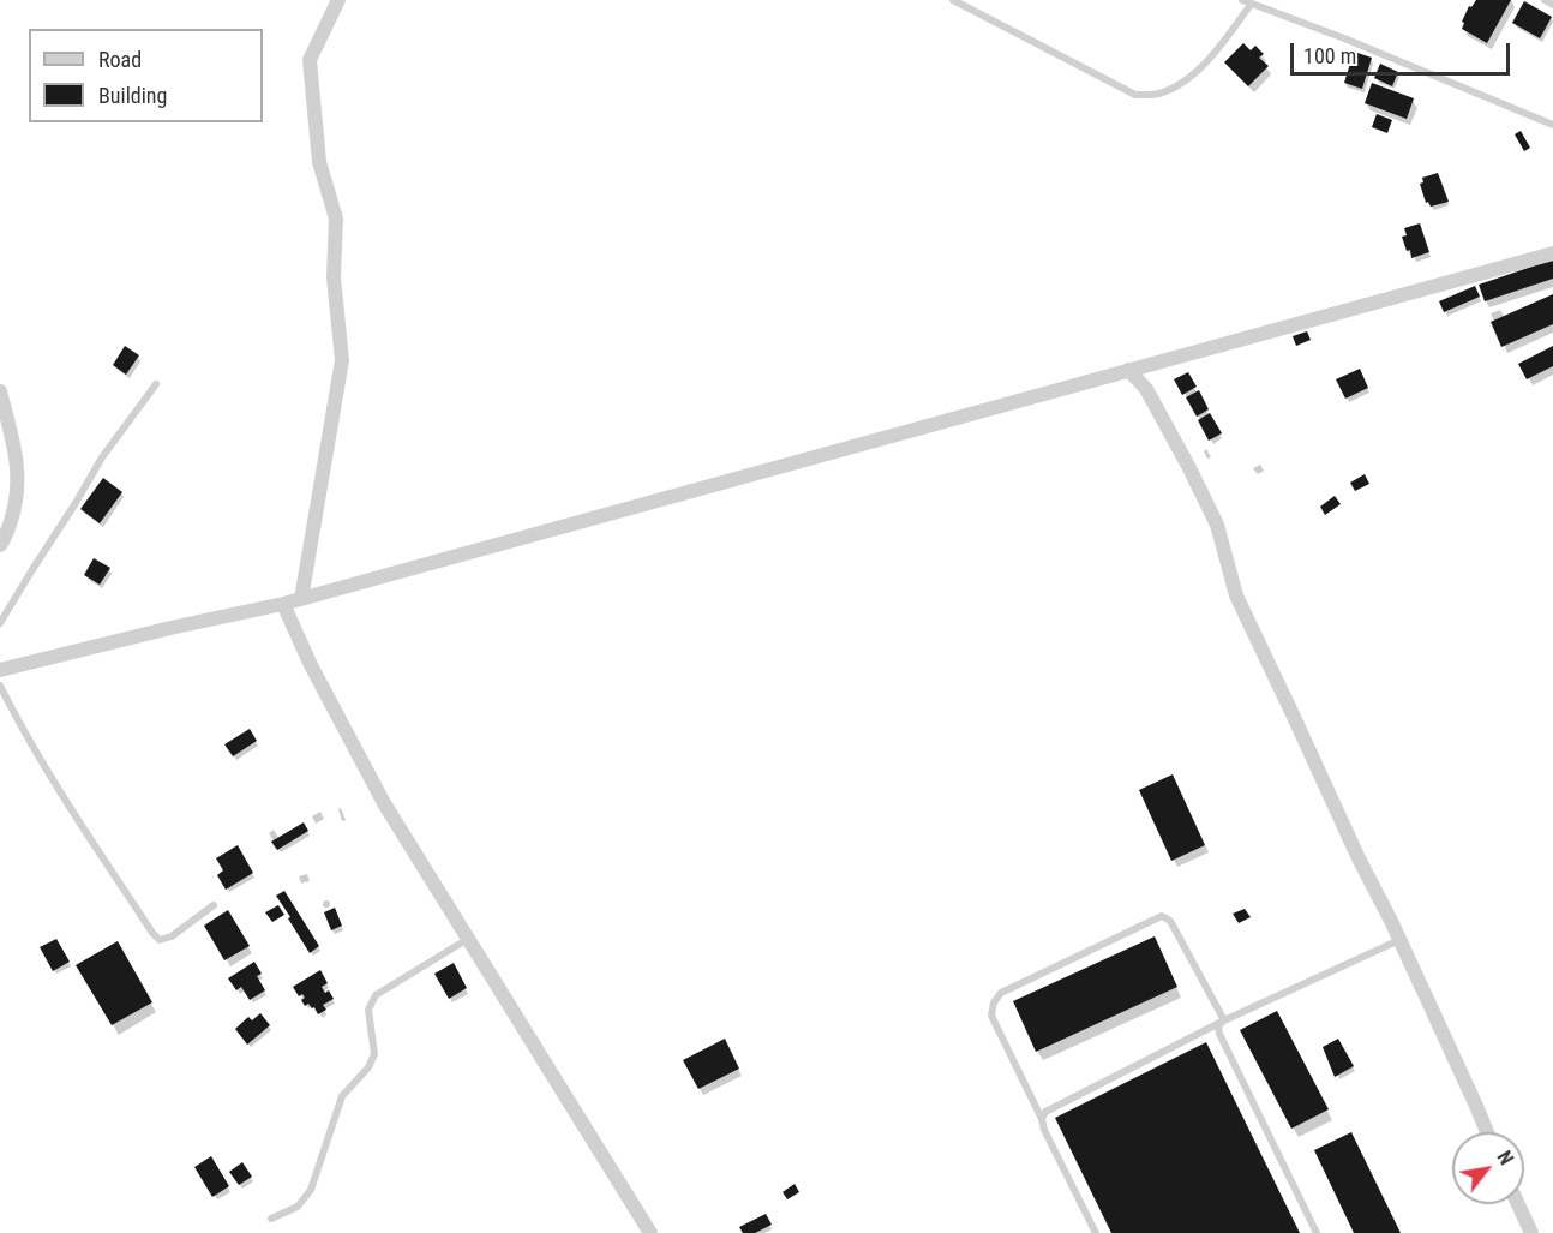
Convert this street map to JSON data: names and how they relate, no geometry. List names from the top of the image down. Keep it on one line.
{"legend":["Road","Building"],"scale_bar":"100 m","north":"top right"}
